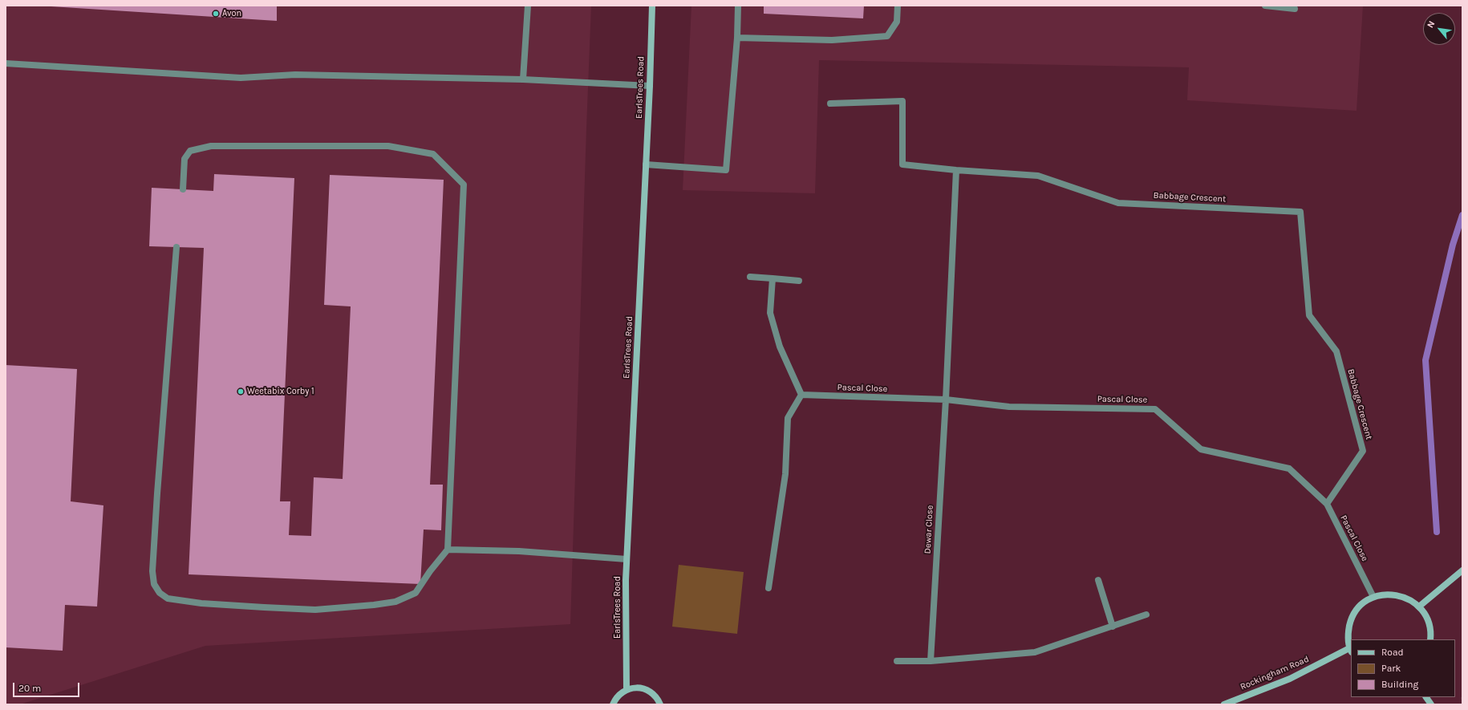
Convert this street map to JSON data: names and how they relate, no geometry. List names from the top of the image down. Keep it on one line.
{"streets":{"street":["EarlsTrees Road","Babbage Crescent","Pascal Close","Dewar Close","Rockingham Road"]},"crossings":[["Babbage Crescent","Pascal Close"],["Babbage Crescent","Dewar Close"],["Pascal Close","Dewar Close"]],"places":["Avon","Weetabix Corby 1"],"legend":["Road","Park","Building"],"scale_bar":"20 m","north":"top left"}
